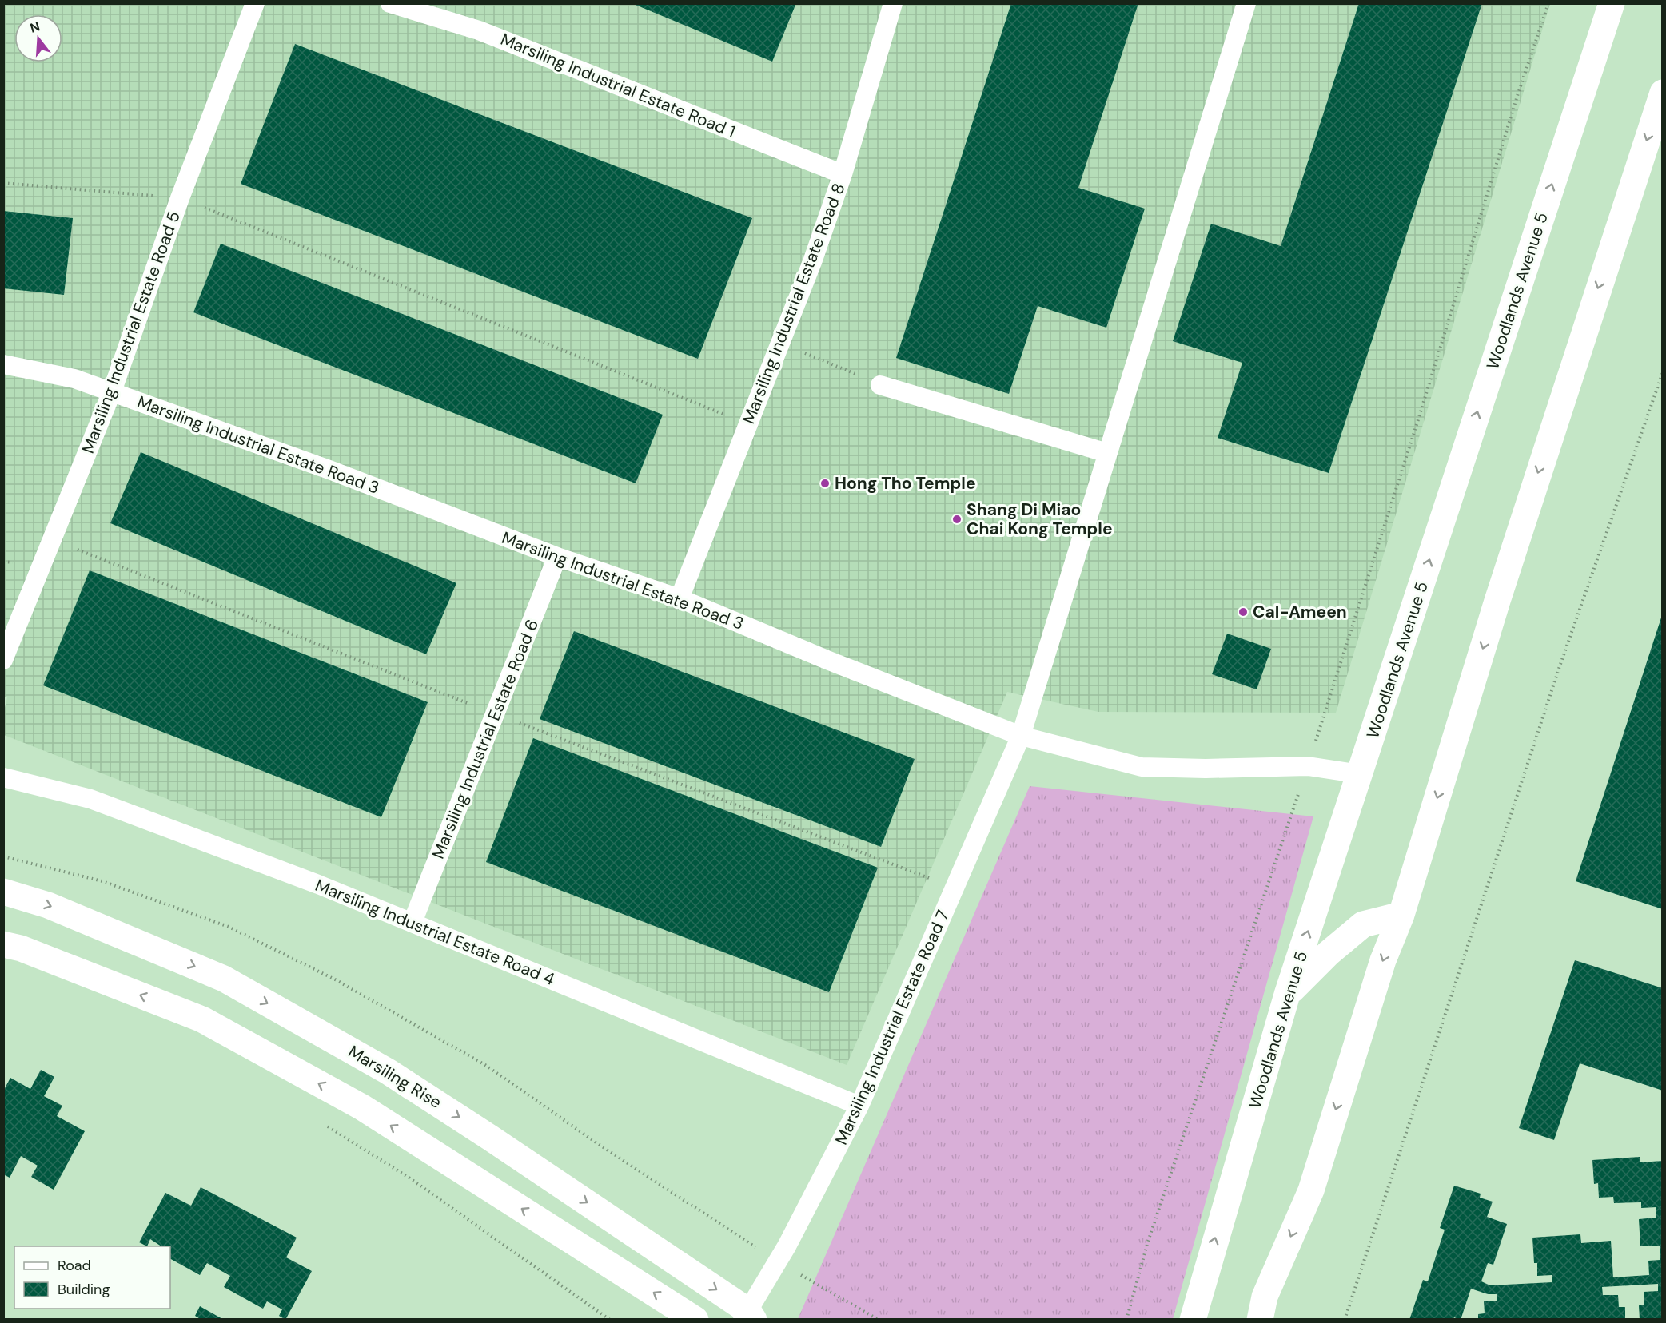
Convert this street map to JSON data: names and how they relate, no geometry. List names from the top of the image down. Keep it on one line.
{"streets":{"main road":["Woodlands Avenue 5","Marsiling Rise"],"lane":["Marsiling Industrial Estate Road 1","Marsiling Industrial Estate Road 8","Marsiling Industrial Estate Road 5","Marsiling Industrial Estate Road 3","Marsiling Industrial Estate Road 6","Marsiling Industrial Estate Road 4","Marsiling Industrial Estate Road 7"]},"crossings":[["Marsiling Industrial Estate Road 1","Marsiling Industrial Estate Road 8"],["Woodlands Avenue 5","Marsiling Industrial Estate Road 3"],["Marsiling Industrial Estate Road 8","Marsiling Industrial Estate Road 3"],["Marsiling Industrial Estate Road 5","Marsiling Industrial Estate Road 3"],["Marsiling Industrial Estate Road 3","Marsiling Industrial Estate Road 6"],["Marsiling Industrial Estate Road 3","Marsiling Industrial Estate Road 7"],["Marsiling Industrial Estate Road 6","Marsiling Industrial Estate Road 4"],["Marsiling Industrial Estate Road 4","Marsiling Industrial Estate Road 7"],["Marsiling Industrial Estate Road 7","Marsiling Rise"]],"places":["Hong Tho Temple","Shang Di Miao Chai Kong Temple","Cal-Ameen"],"legend":["Road","Building"],"north":"top"}
